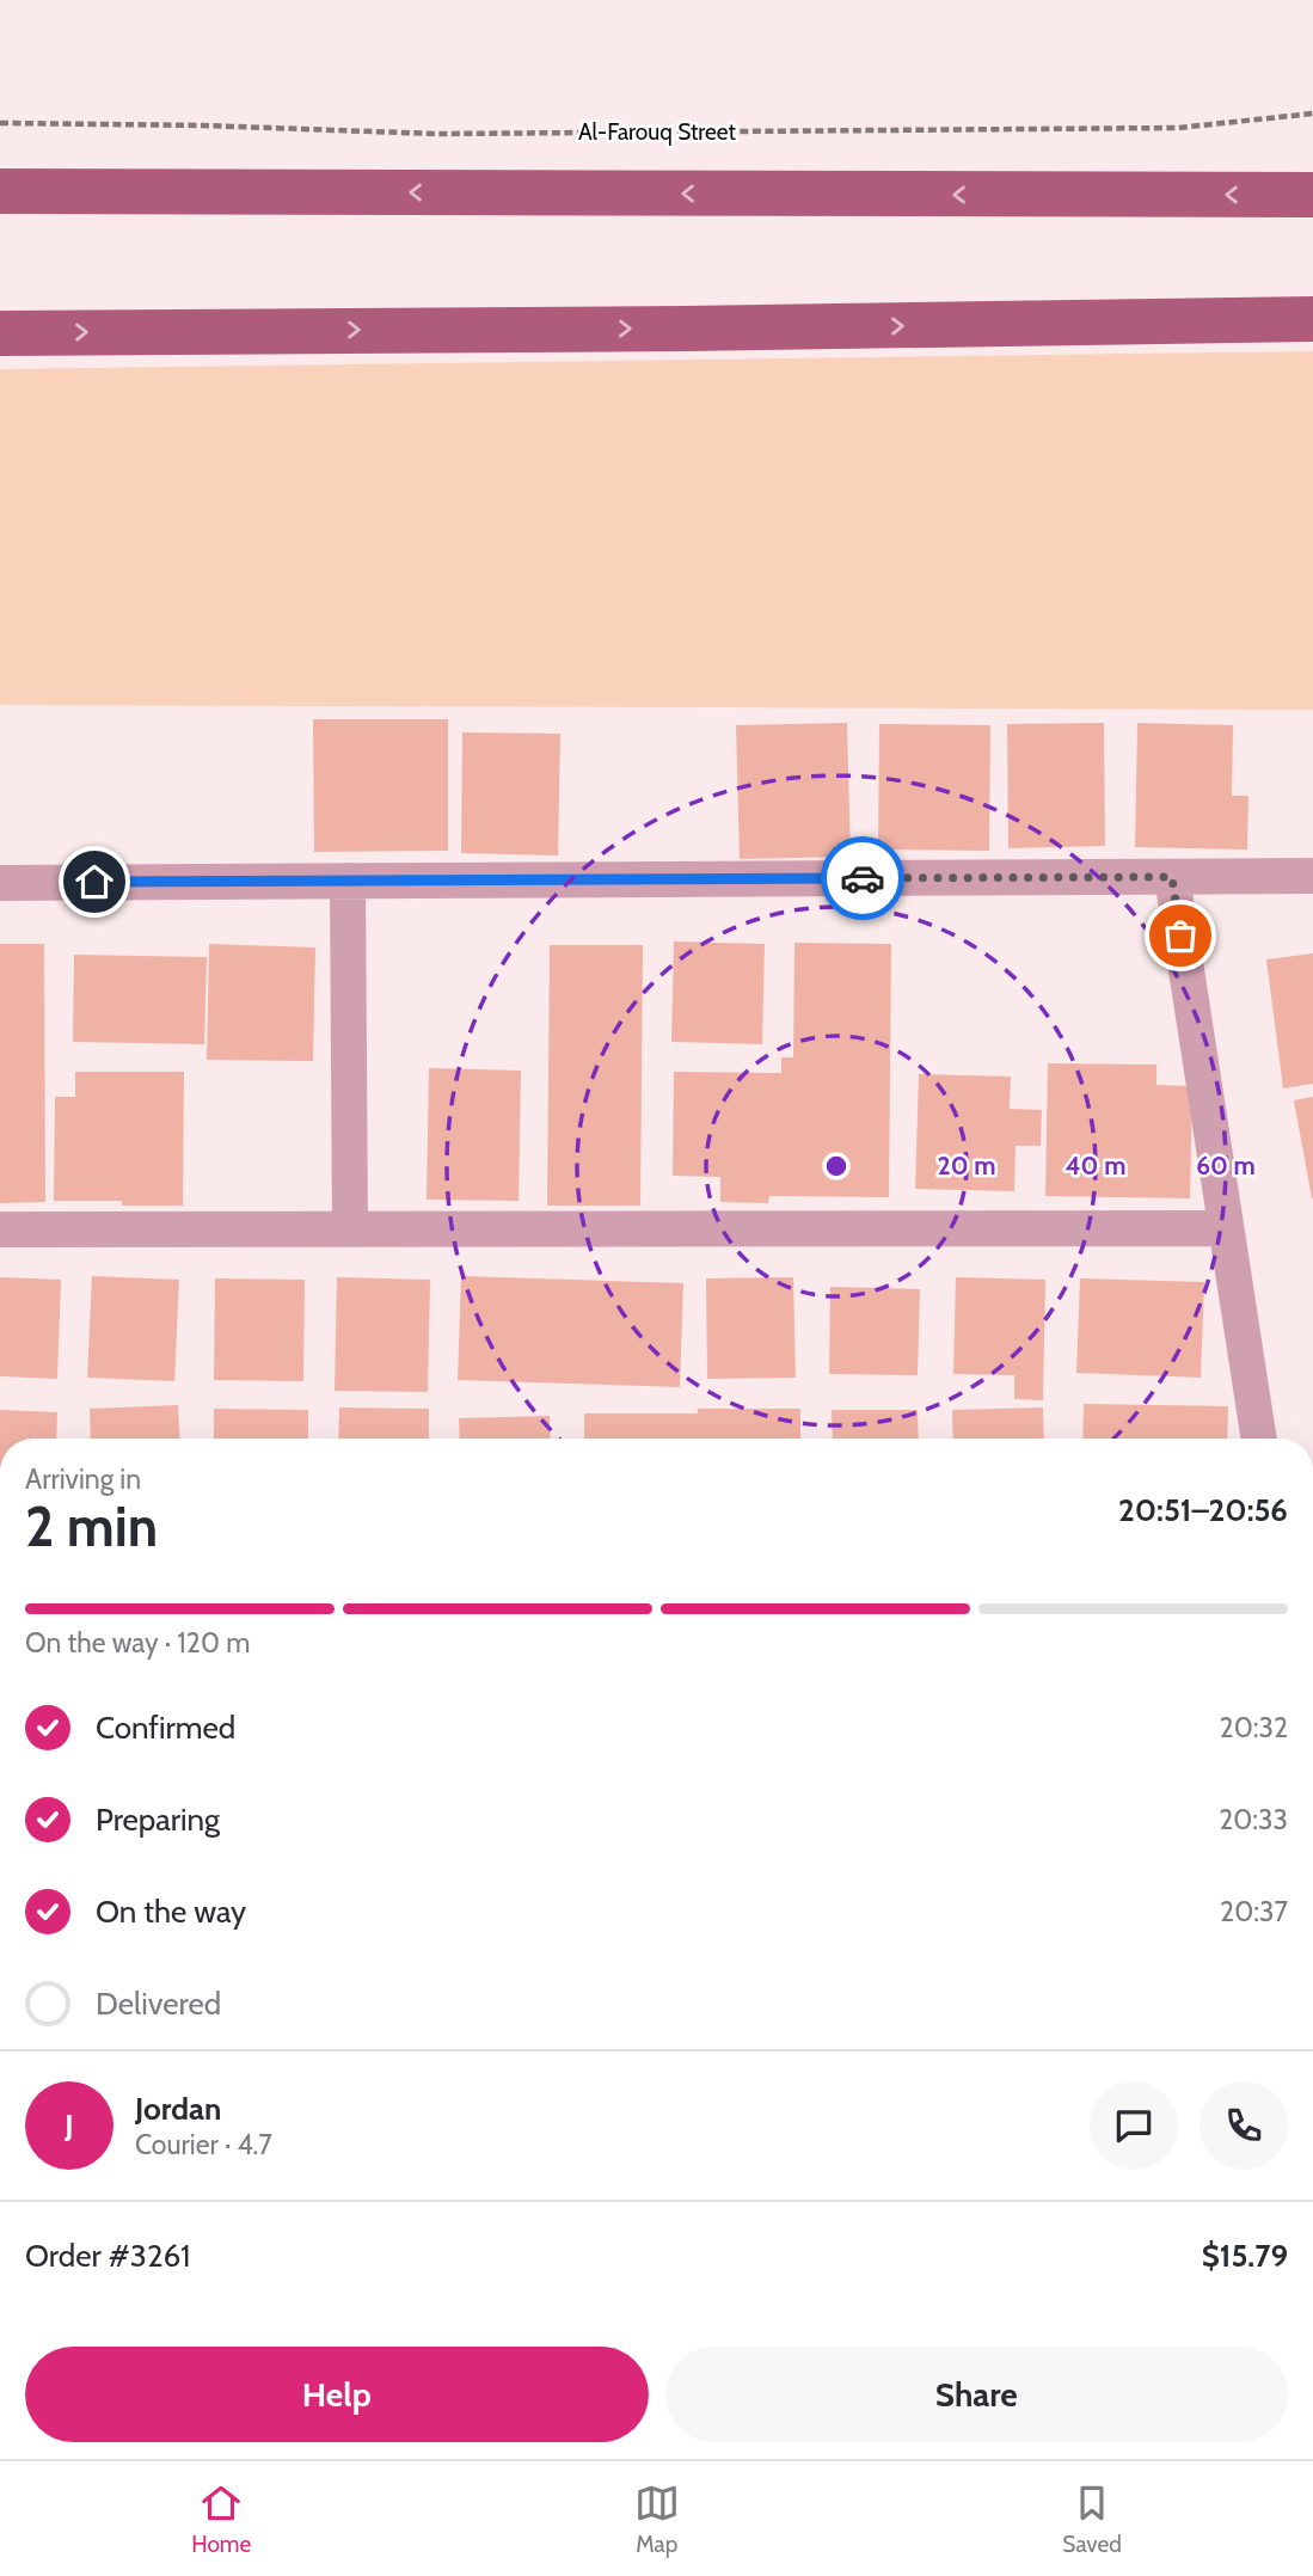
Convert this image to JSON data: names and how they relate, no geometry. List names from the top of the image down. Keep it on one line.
{"streets":{"path":["Al-Farouq Street"]},"page":{"heading":["2 min","Arriving in","20:51–20:56"],"panel":["Jordan","Courier · 4.7","Order #3261","$15.79"],"bar":"On the way · 120 m","list":[["Confirmed","20:32"],["Preparing","20:33"],["On the way","20:37"],"Delivered"],"round":"J","buttons":["Help","Share"],"tabs":["Home","Map","Saved"]},"rings":["20 m","40 m","60 m"]}
